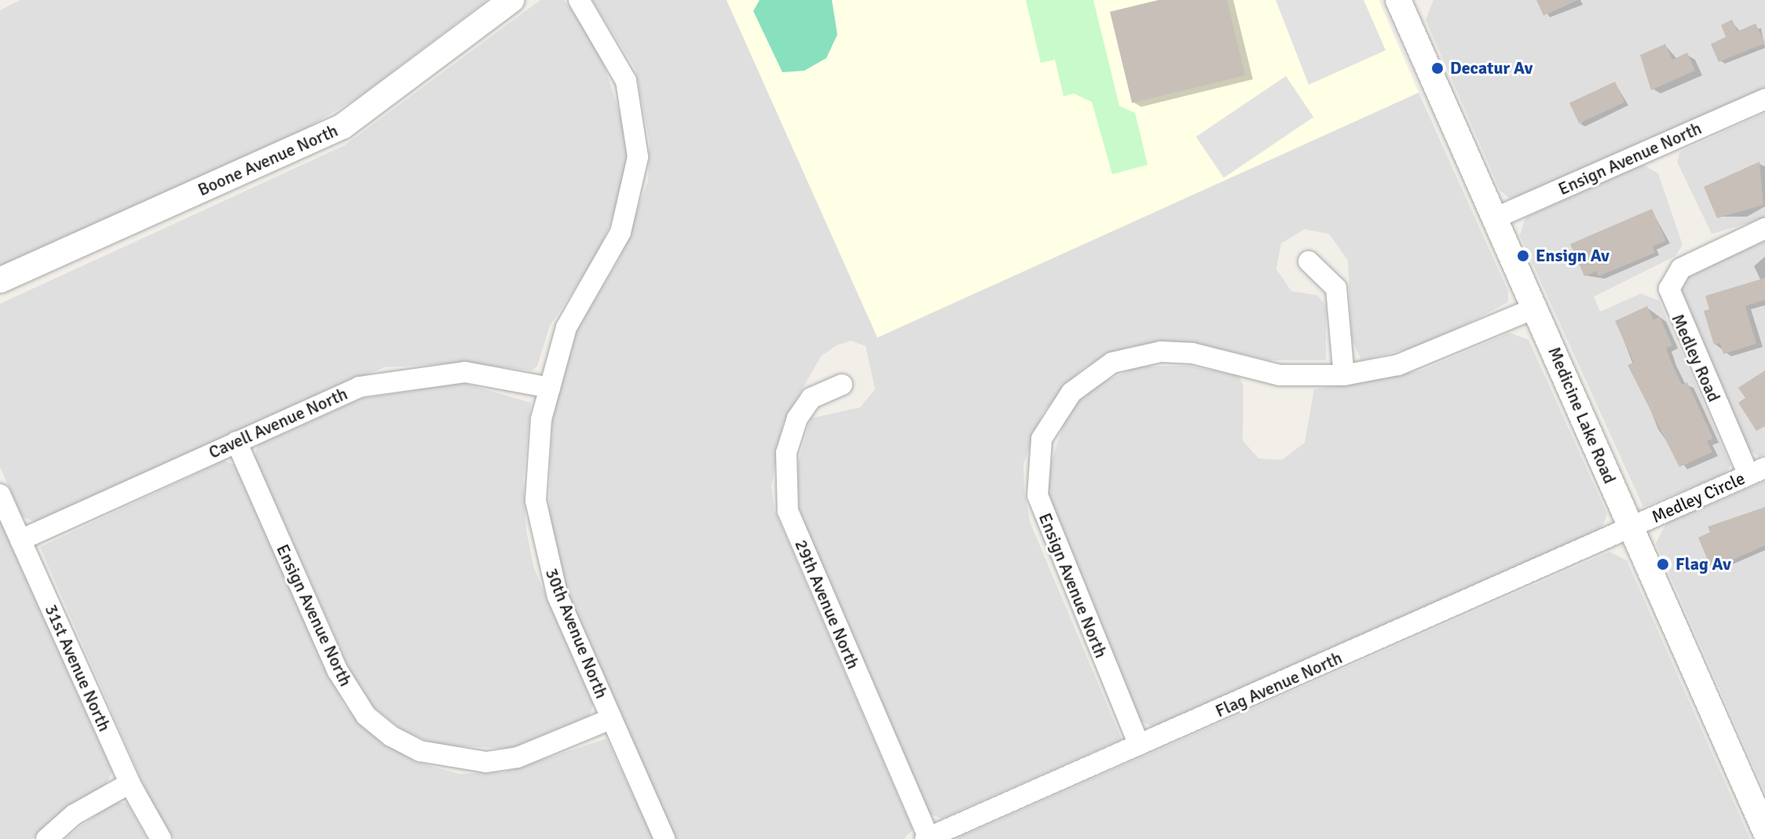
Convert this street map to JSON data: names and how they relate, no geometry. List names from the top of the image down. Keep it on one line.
{"streets":{"street":["Ensign Avenue North","Boone Avenue North","Medley Road","Medicine Lake Road","Cavell Avenue North","Medley Circle","29th Avenue North","30th Avenue North","31st Avenue North","Flag Avenue North"]},"crossings":[["Ensign Avenue North","Medicine Lake Road"],["Ensign Avenue North","Cavell Avenue North"],["Ensign Avenue North","30th Avenue North"],["Ensign Avenue North","Flag Avenue North"],["Medley Road","Medley Circle"],["Medicine Lake Road","Medley Circle"],["Medicine Lake Road","Flag Avenue North"],["Cavell Avenue North","30th Avenue North"],["Cavell Avenue North","31st Avenue North"],["Medley Circle","Flag Avenue North"],["29th Avenue North","Flag Avenue North"]],"places":["Decatur Av","Ensign Av","Flag Av"]}
